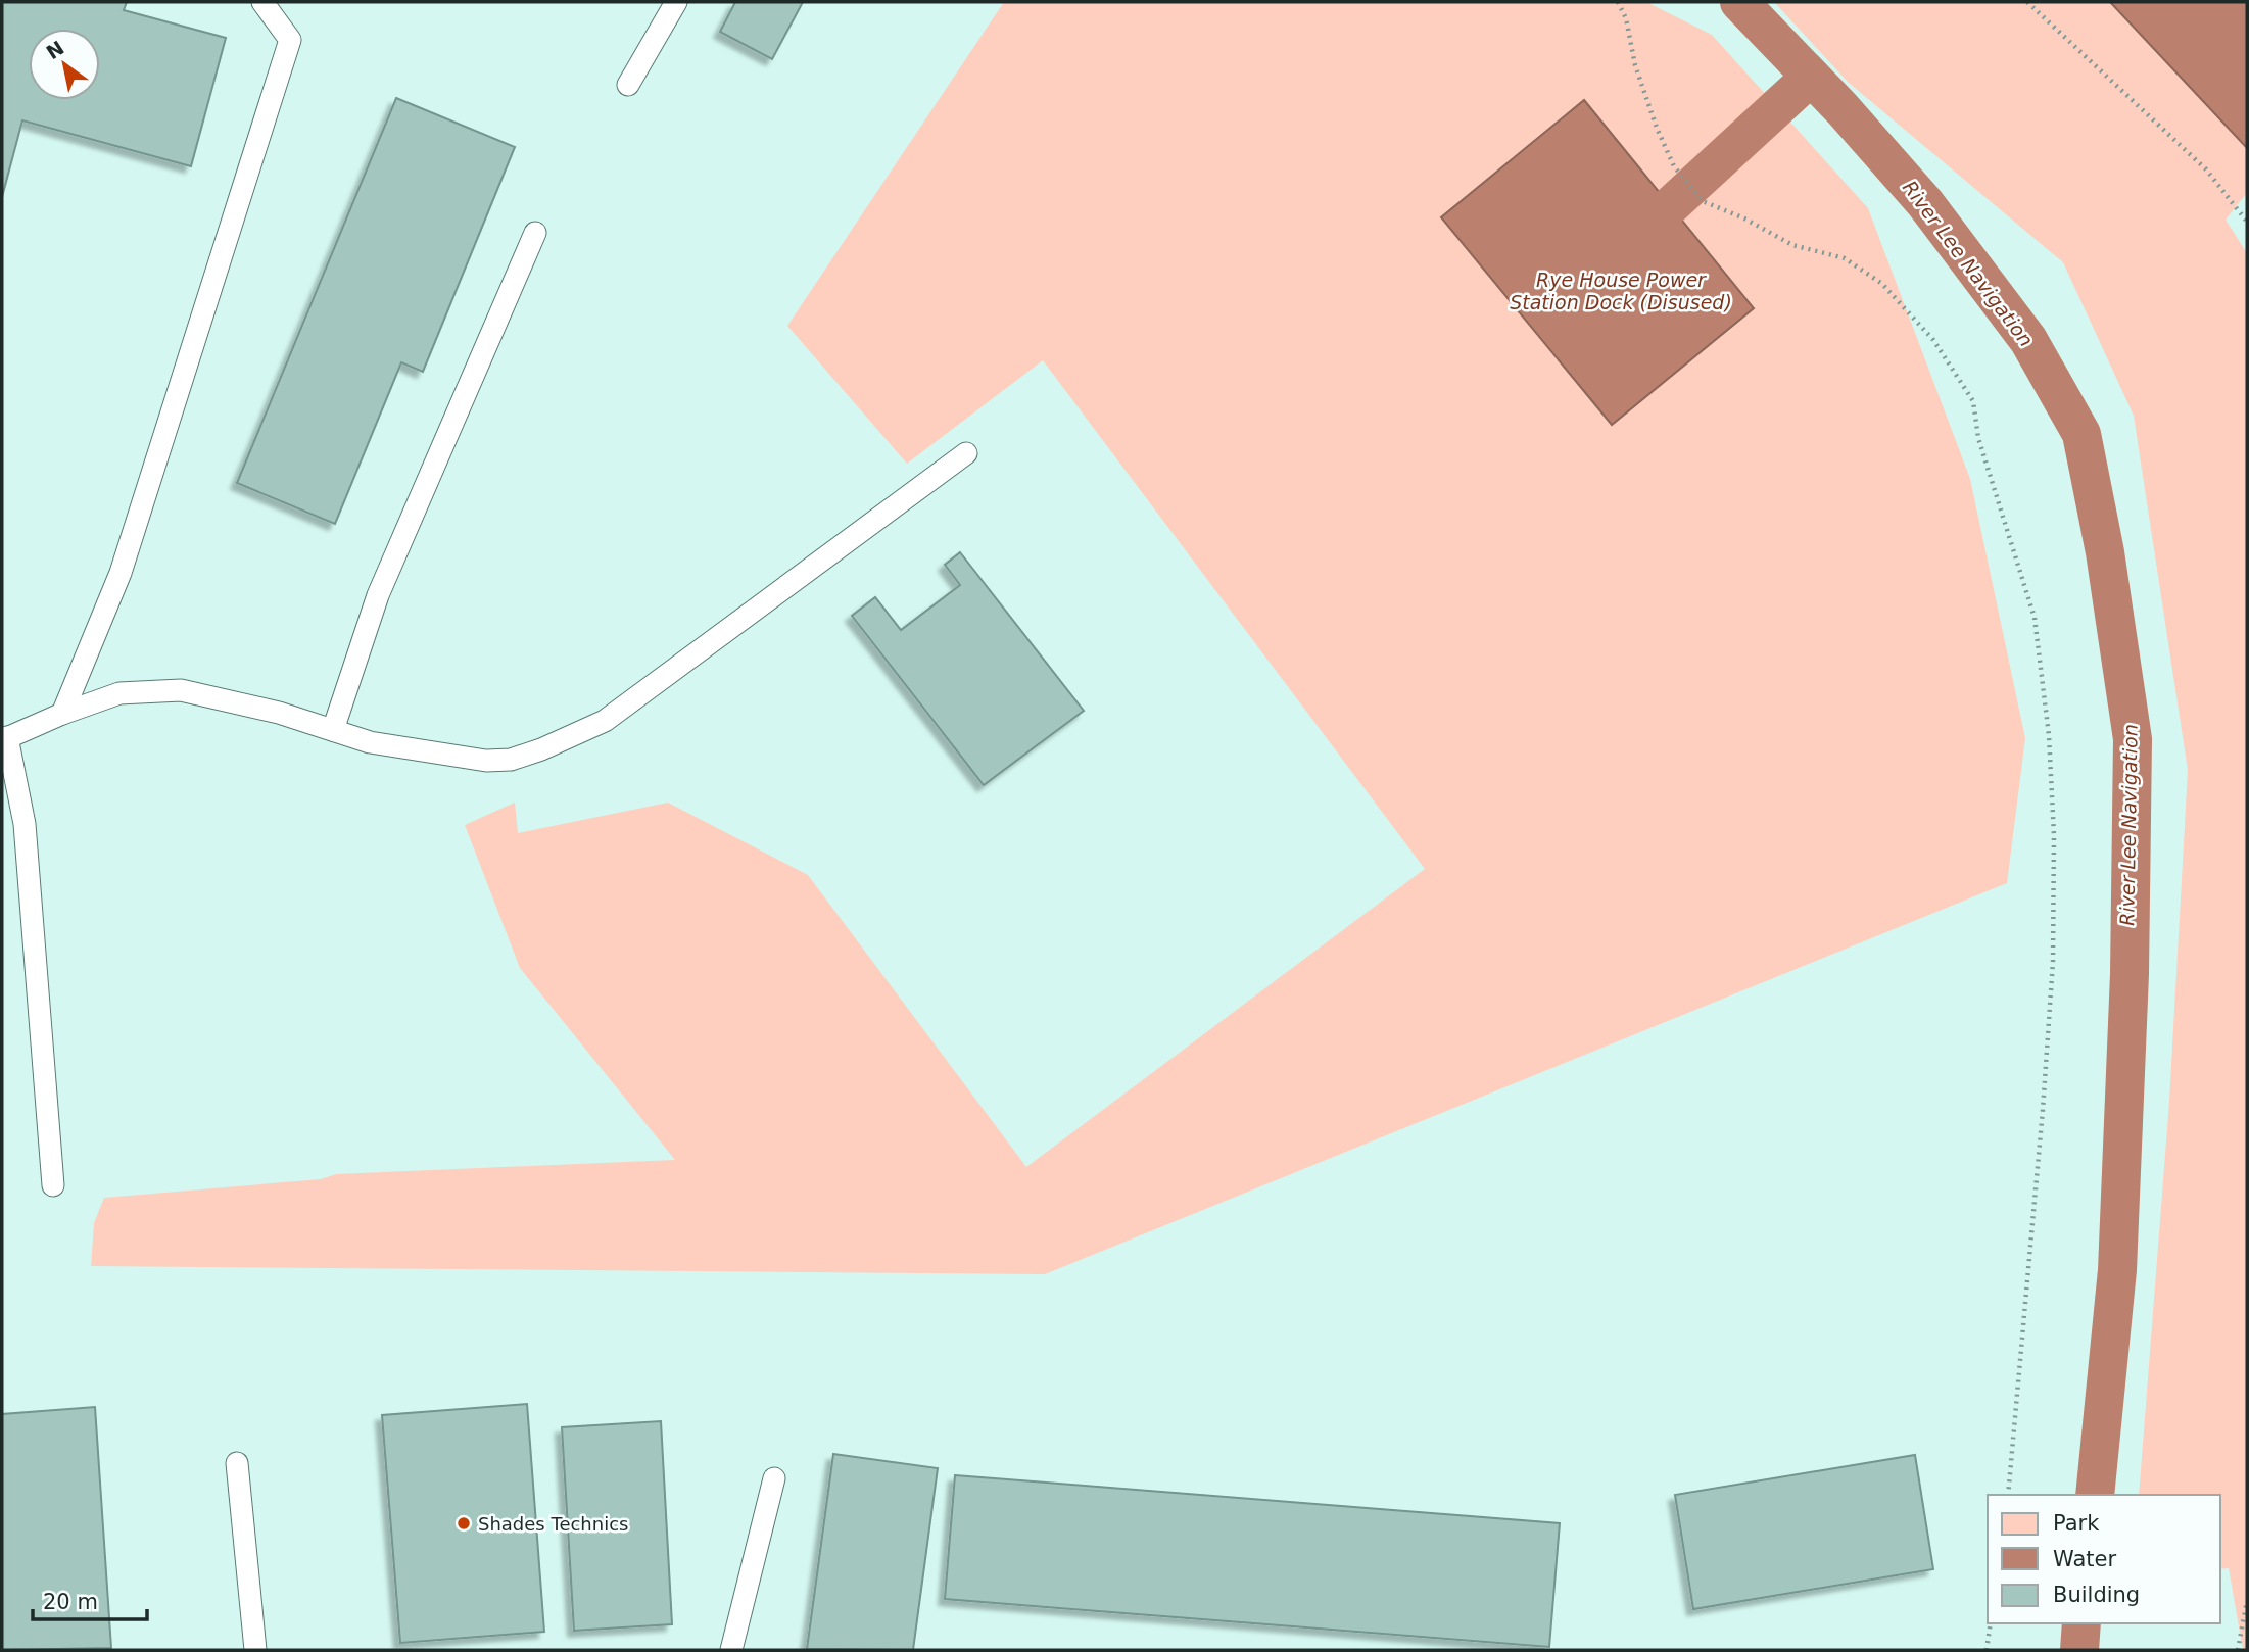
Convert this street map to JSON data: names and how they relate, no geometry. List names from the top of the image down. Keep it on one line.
{"water":["River Lee Navigation","Rye House Power Station Dock (Disused)"],"places":["Shades Technics"],"legend":["Park","Water","Building"],"scale_bar":"20 m","north":"top left"}
